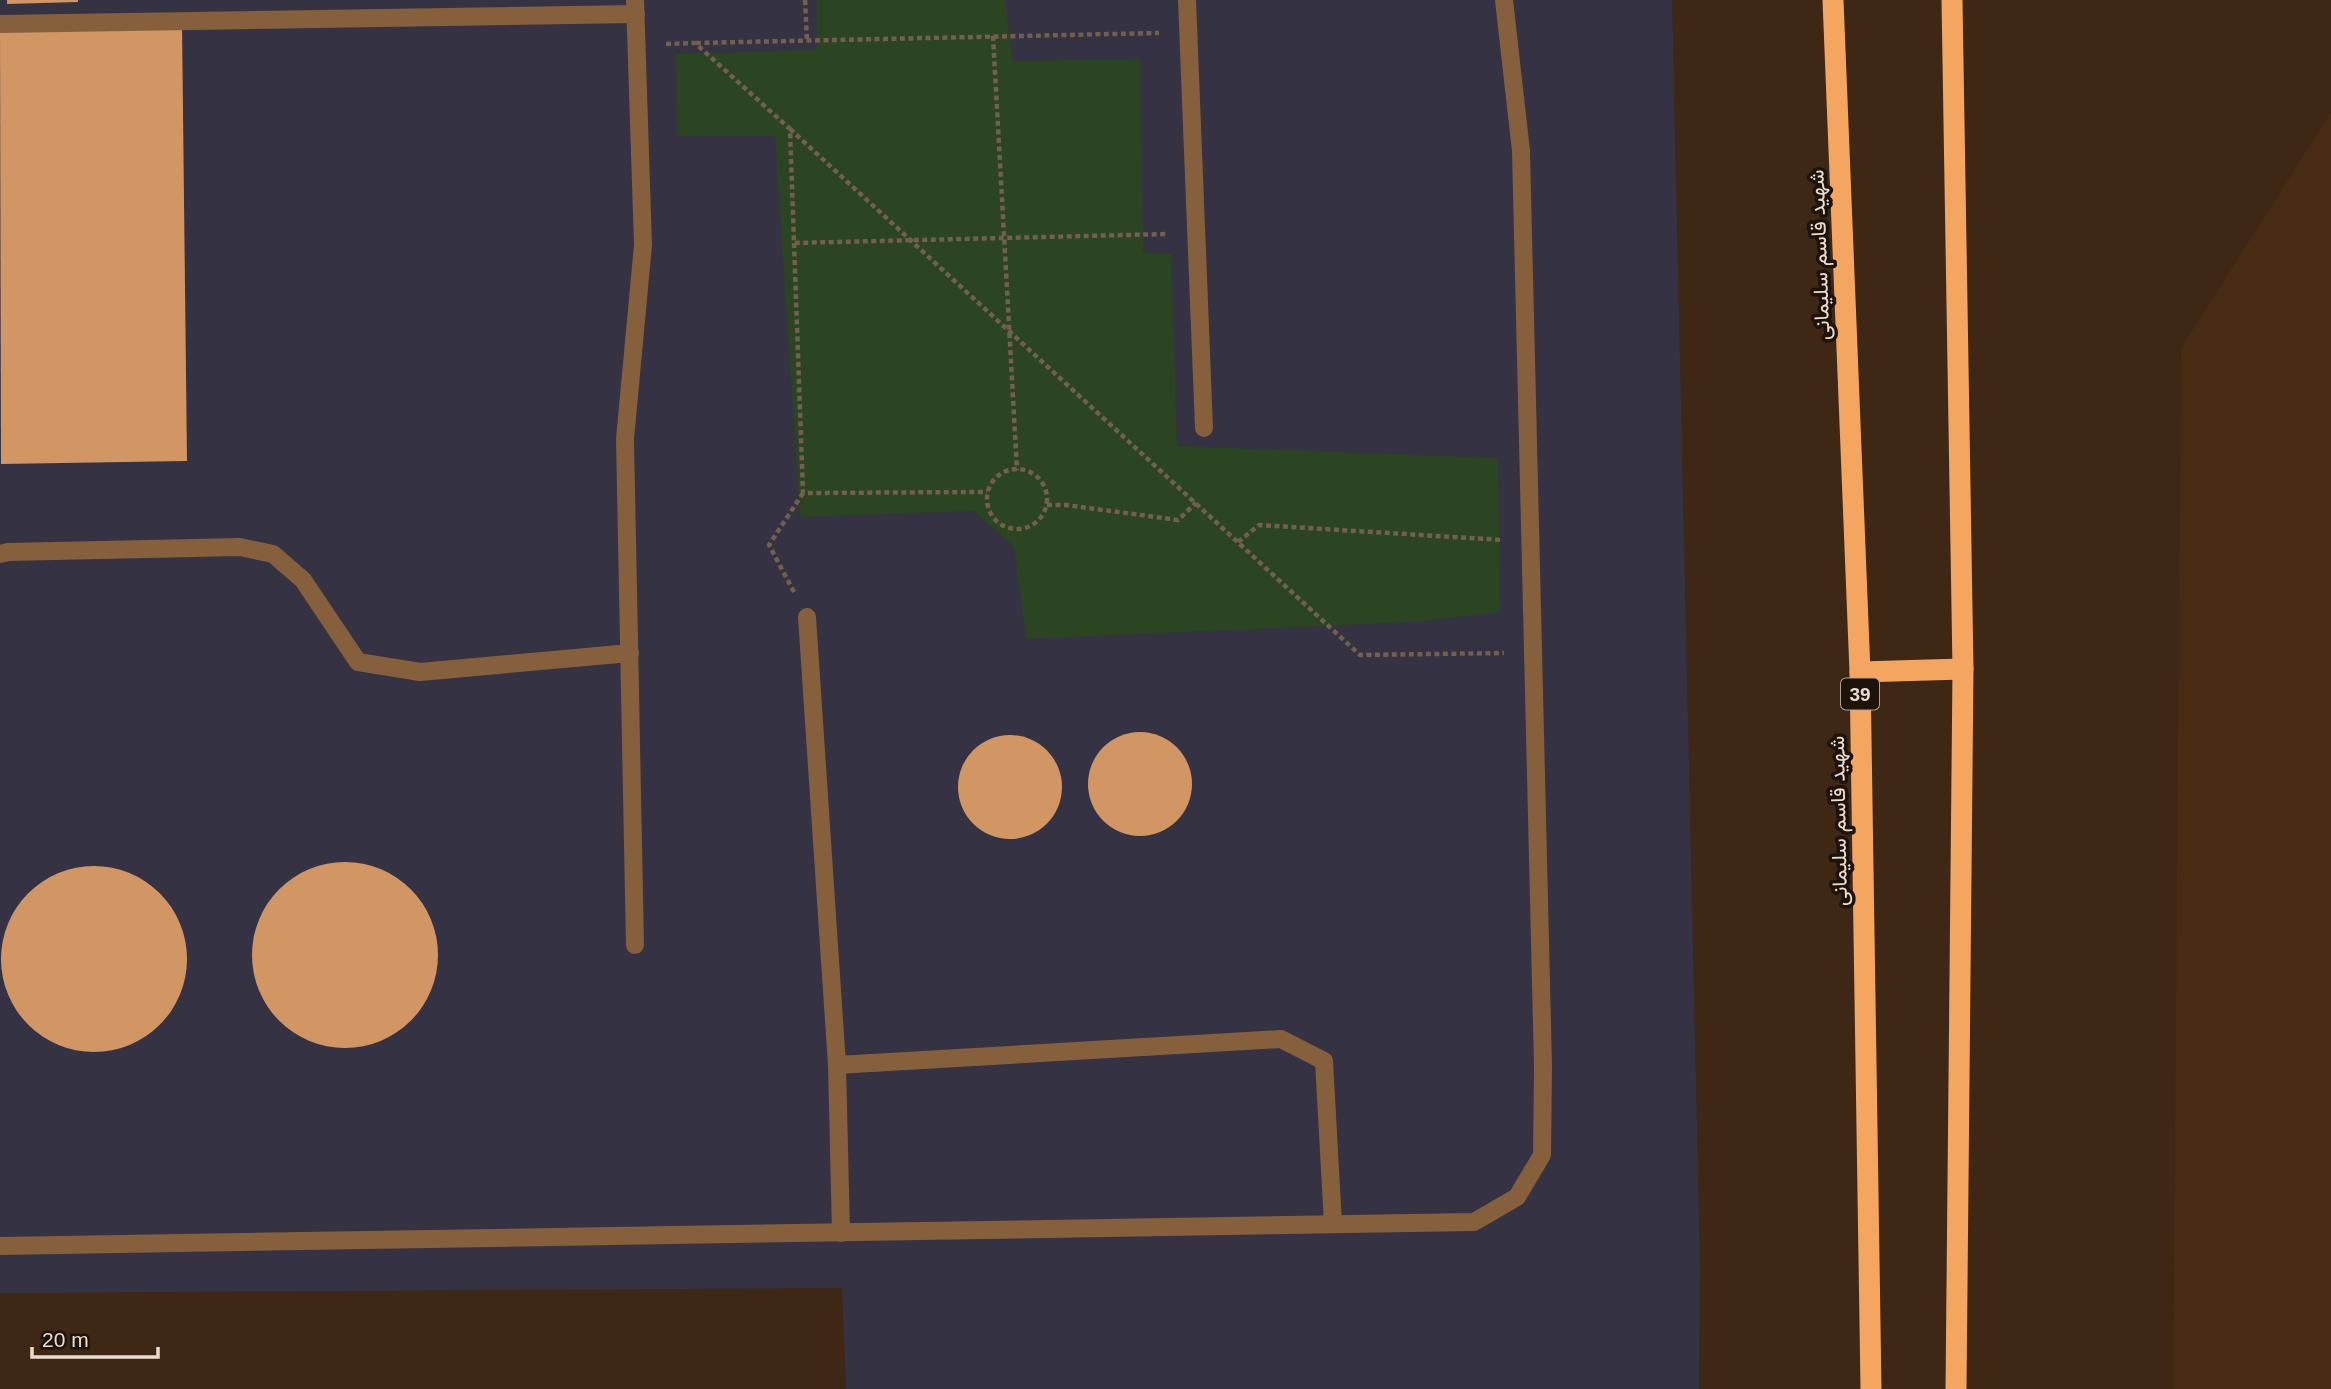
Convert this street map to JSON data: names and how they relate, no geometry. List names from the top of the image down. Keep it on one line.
{"streets":{"highway":["شهید قاسم سلیمانی","39"]},"scale_bar":"20 m"}
